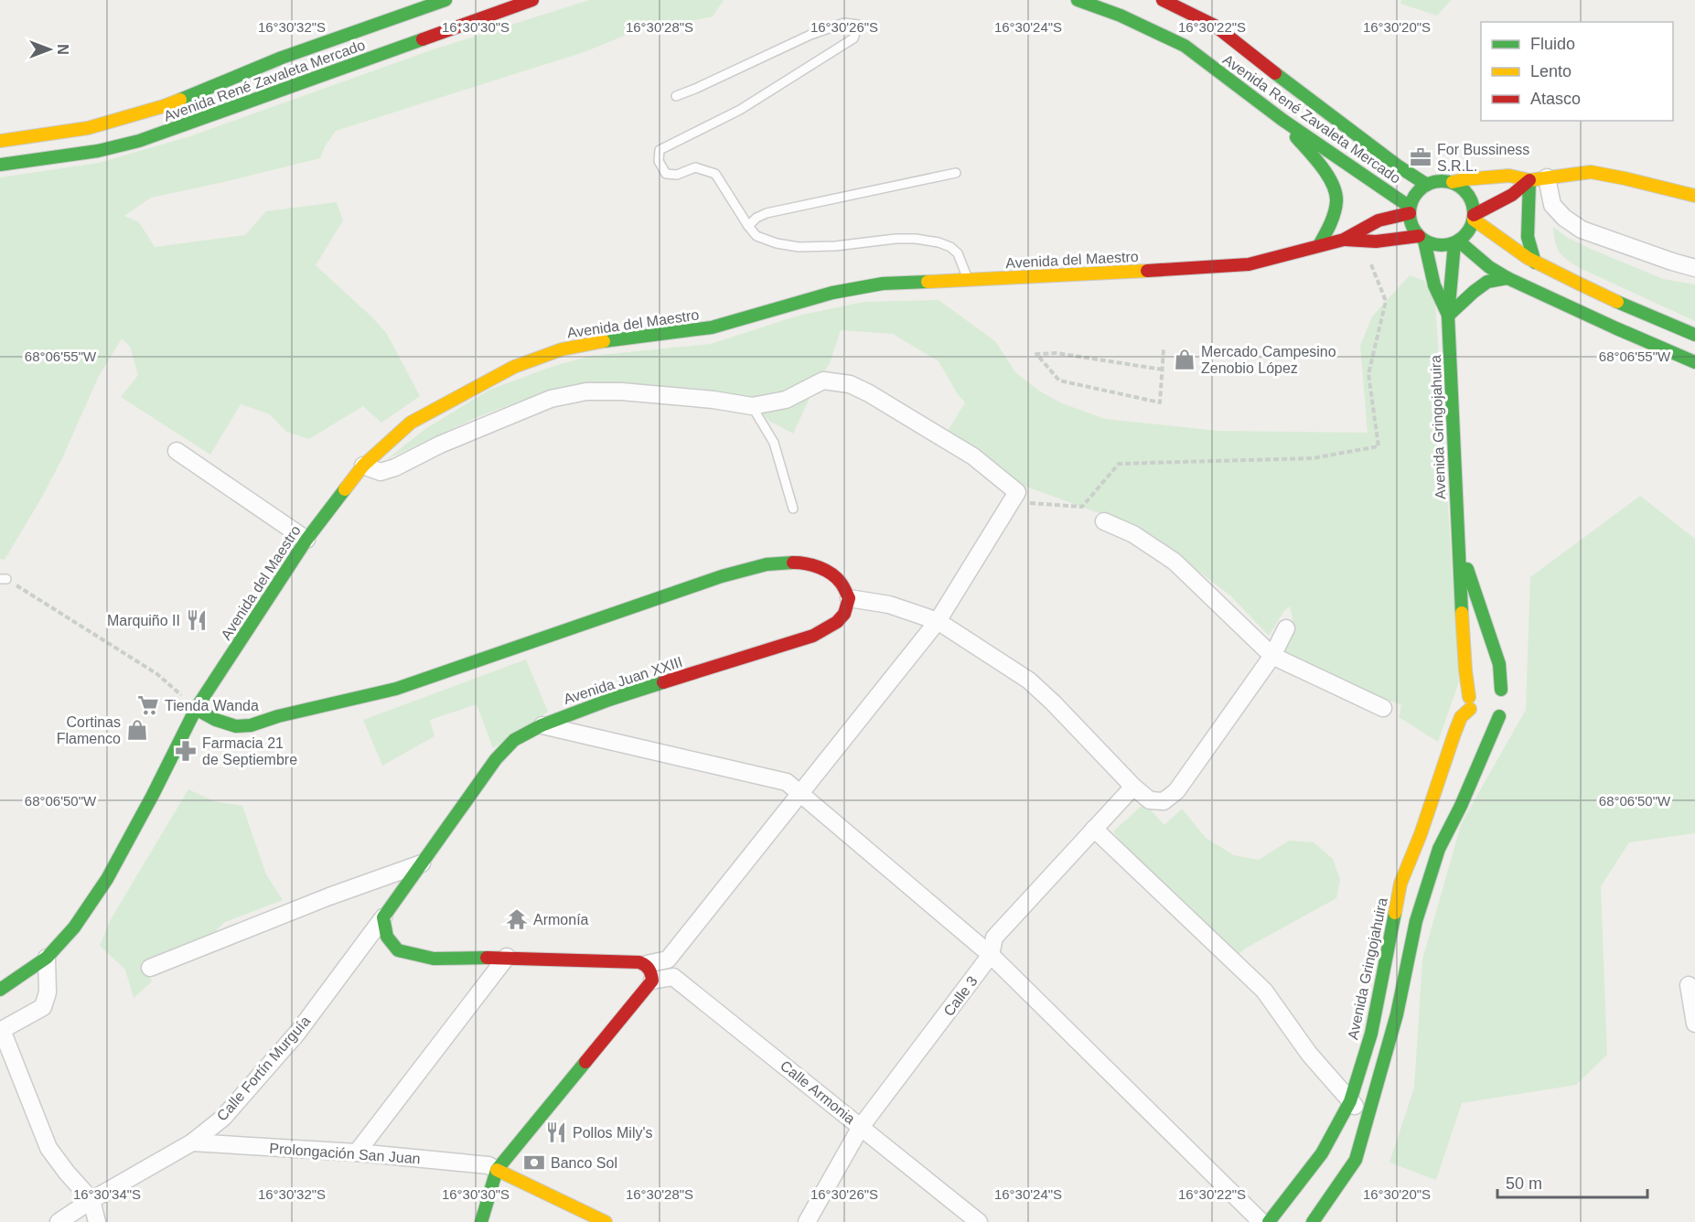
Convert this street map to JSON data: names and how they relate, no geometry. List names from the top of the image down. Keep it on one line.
{"streets":{"main road":["Avenida René Zavaleta Mercado","Avenida del Maestro","Avenida Gringojahuira","Avenida Juan XXIII"],"street":["Calle 3","Calle Fortín Murguía","Calle Armonia","Prolongación San Juan"]},"crossings":[["Avenida René Zavaleta Mercado","Avenida del Maestro"],["Avenida René Zavaleta Mercado","Avenida Gringojahuira"],["Avenida del Maestro","Avenida Gringojahuira"],["Avenida Juan XXIII","Calle Fortín Murguía"],["Calle 3","Calle Armonia"],["Calle Fortín Murguía","Prolongación San Juan"]],"places":{"office":["For Bussiness S.R.L."],"shop":["Mercado Campesino Zenobio López","Cortinas Flamenco"],"restaurant":["Marquiño II","Pollos Mily's"],"supermarket":["Tienda Wanda"],"pharmacy":["Farmacia 21 de Septiembre"],"temple":["Armonía"],"bank":["Banco Sol"]},"legend":["Fluido","Lento","Atasco"],"scale_bar":"50 m","north":"right","coordinates":["16°30'32\"S","16°30'30\"S","16°30'28\"S","16°30'26\"S","16°30'24\"S","16°30'22\"S","16°30'20\"S","68°06'55\"W","68°06'50\"W","16°30'34\"S"]}
